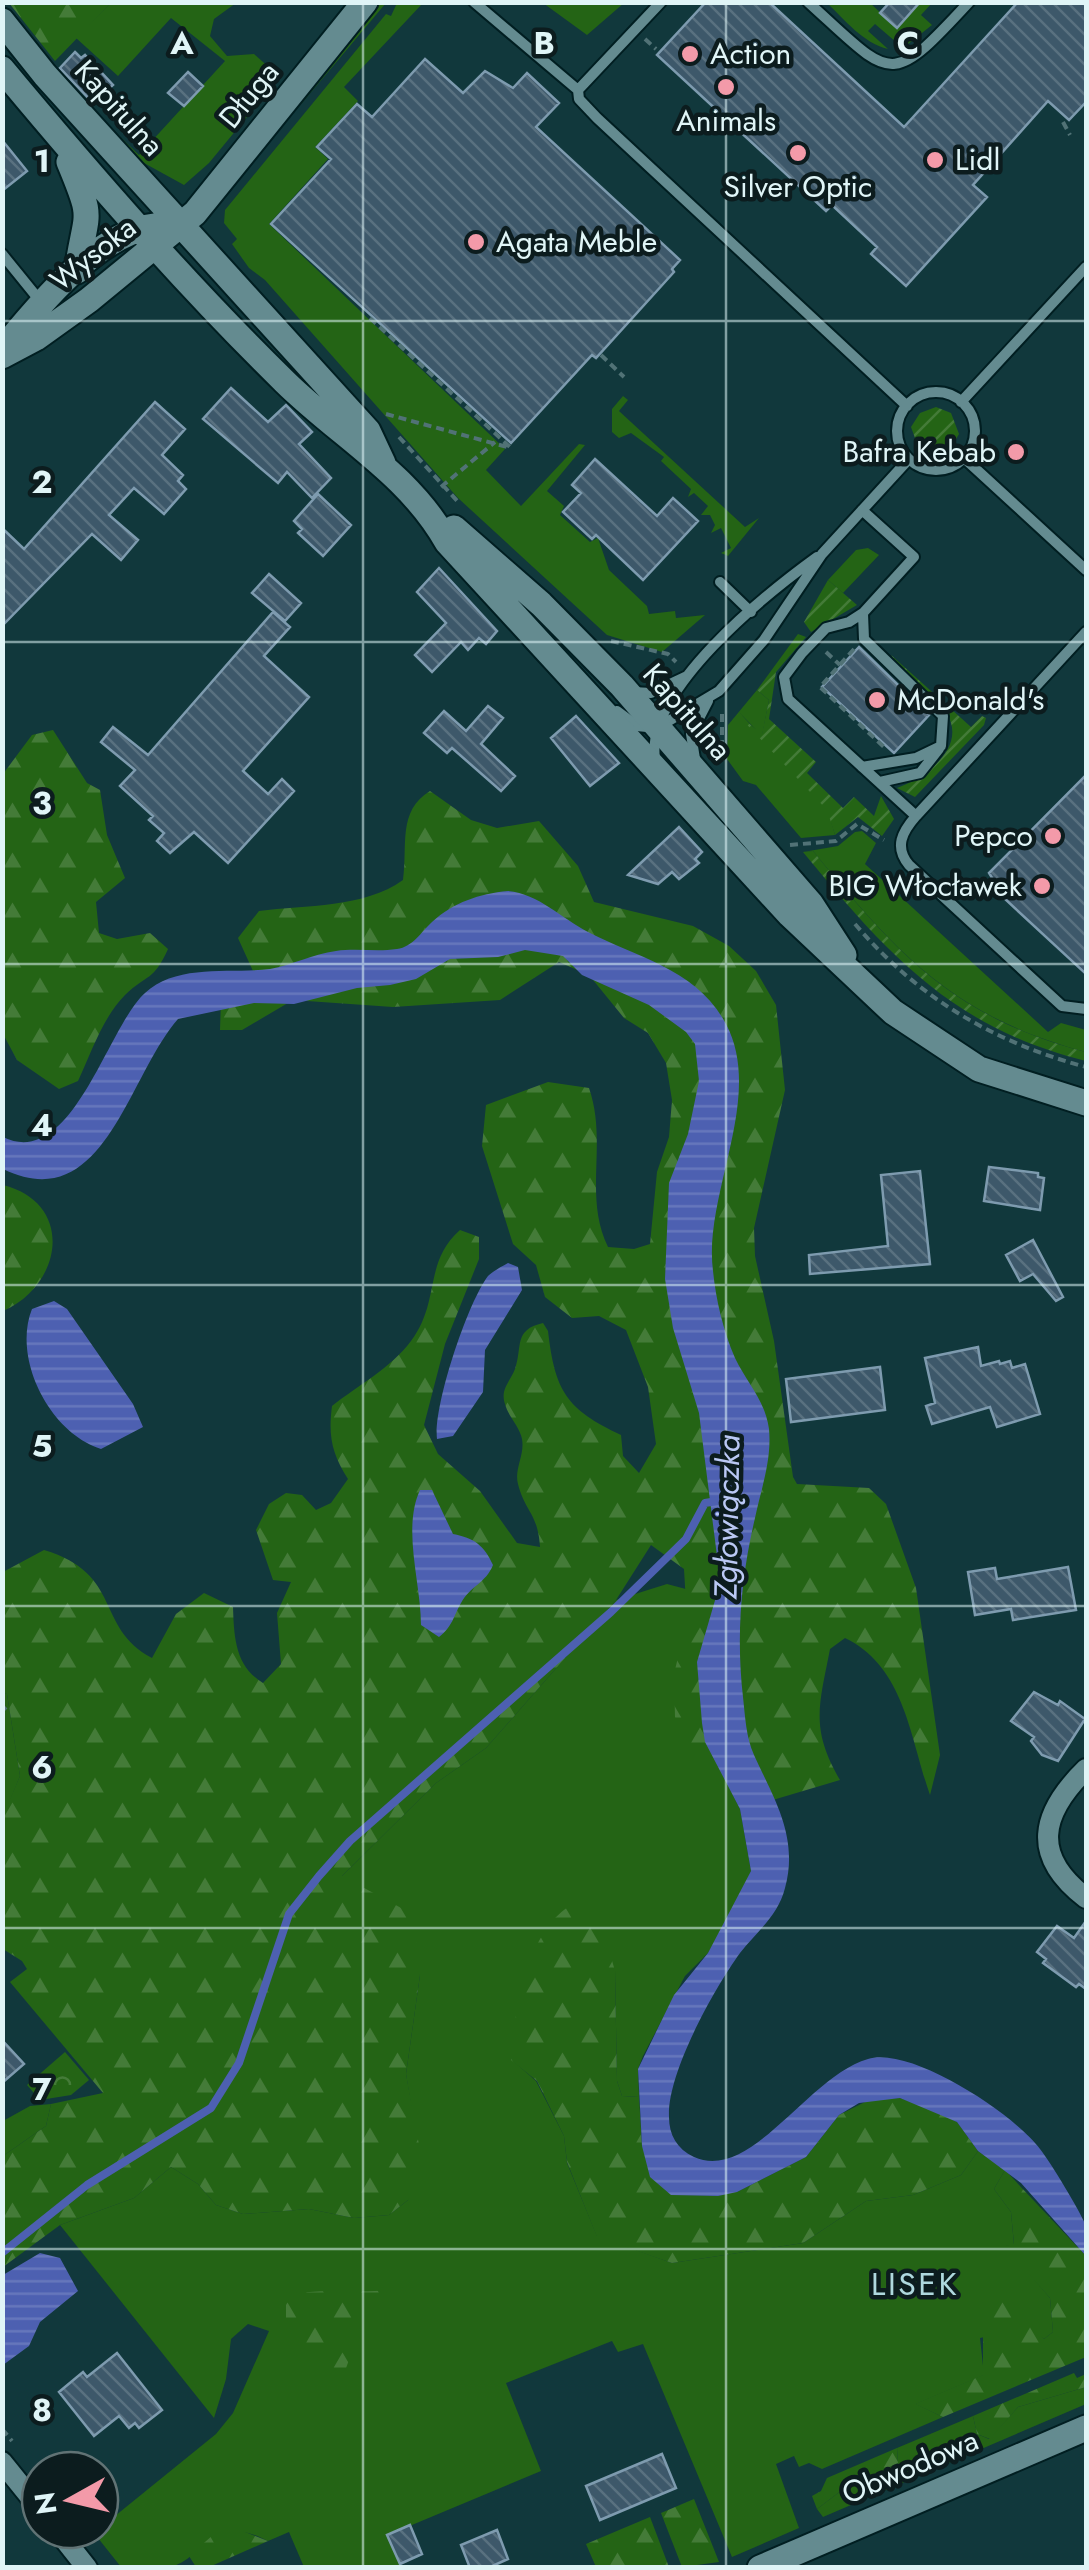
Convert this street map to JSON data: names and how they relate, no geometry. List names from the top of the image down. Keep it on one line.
{"streets":{"street":["Długa","Kapitulna","Wysoka","Obwodowa"]},"crossings":[["Długa","Kapitulna"],["Długa","Wysoka"],["Kapitulna","Wysoka"]],"districts":["LISEK"],"water":["Zgłowiączka"],"places":["Action","Animals","Silver Optic","Lidl","Agata Meble","Bafra Kebab","McDonald's","Pepco","BIG Włocławek"],"north":"left","grid":{"columns":["A","B","C"],"rows":["1","2","3","4","5","6","7","8"]}}
